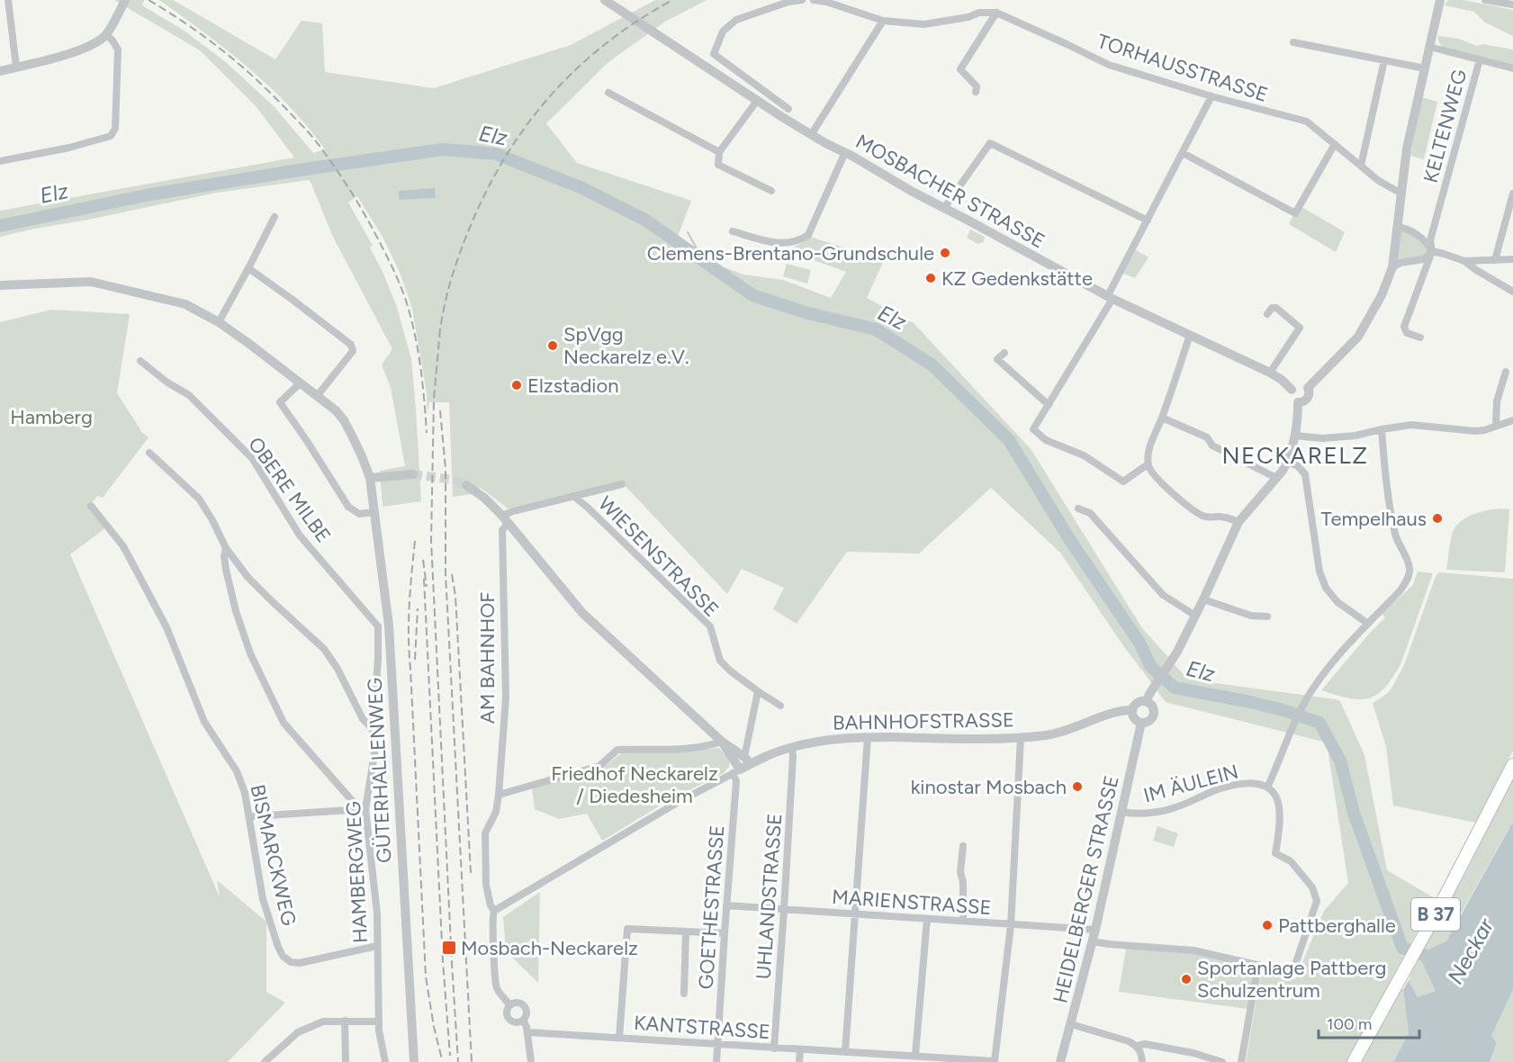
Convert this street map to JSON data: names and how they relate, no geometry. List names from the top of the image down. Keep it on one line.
{"streets":{"main road":["B 37"],"street":["TORHAUSSTRASSE","KELTENWEG","MOSBACHER STRASSE","OBERE MILBE","WIESENSTRASSE","AM BAHNHOF","BAHNHOFSTRASSE","GÜTERHALLENWEG","IM ÄULEIN","BISMARCKWEG","HAMBERGWEG","HEIDELBERGER STRASSE","UHLANDSTRASSE","MARIENSTRASSE","GOETHESTRASSE","KANTSTRASSE"]},"crossings":[["OBERE MILBE","GÜTERHALLENWEG"],["OBERE MILBE","HAMBERGWEG"],["AM BAHNHOF","BAHNHOFSTRASSE"],["BAHNHOFSTRASSE","HEIDELBERGER STRASSE"],["BAHNHOFSTRASSE","UHLANDSTRASSE"],["BAHNHOFSTRASSE","GOETHESTRASSE"],["GÜTERHALLENWEG","HAMBERGWEG"],["IM ÄULEIN","HEIDELBERGER STRASSE"],["BISMARCKWEG","HAMBERGWEG"],["HEIDELBERGER STRASSE","MARIENSTRASSE"],["UHLANDSTRASSE","MARIENSTRASSE"],["UHLANDSTRASSE","KANTSTRASSE"],["MARIENSTRASSE","GOETHESTRASSE"],["MARIENSTRASSE","KANTSTRASSE"],["GOETHESTRASSE","KANTSTRASSE"]],"districts":["NECKARELZ"],"water":["Elz","Neckar"],"parks":["Hamberg","Friedhof Neckarelz / Diedesheim"],"places":{"other":["Clemens-Brentano-Grundschule","KZ Gedenkstätte","SpVgg Neckarelz e.V.","Elzstadion","Tempelhaus","kinostar Mosbach","Pattberghalle","Sportanlage Pattberg Schulzentrum"],"transit":["Mosbach-Neckarelz"]},"scale_bar":"100 m"}
